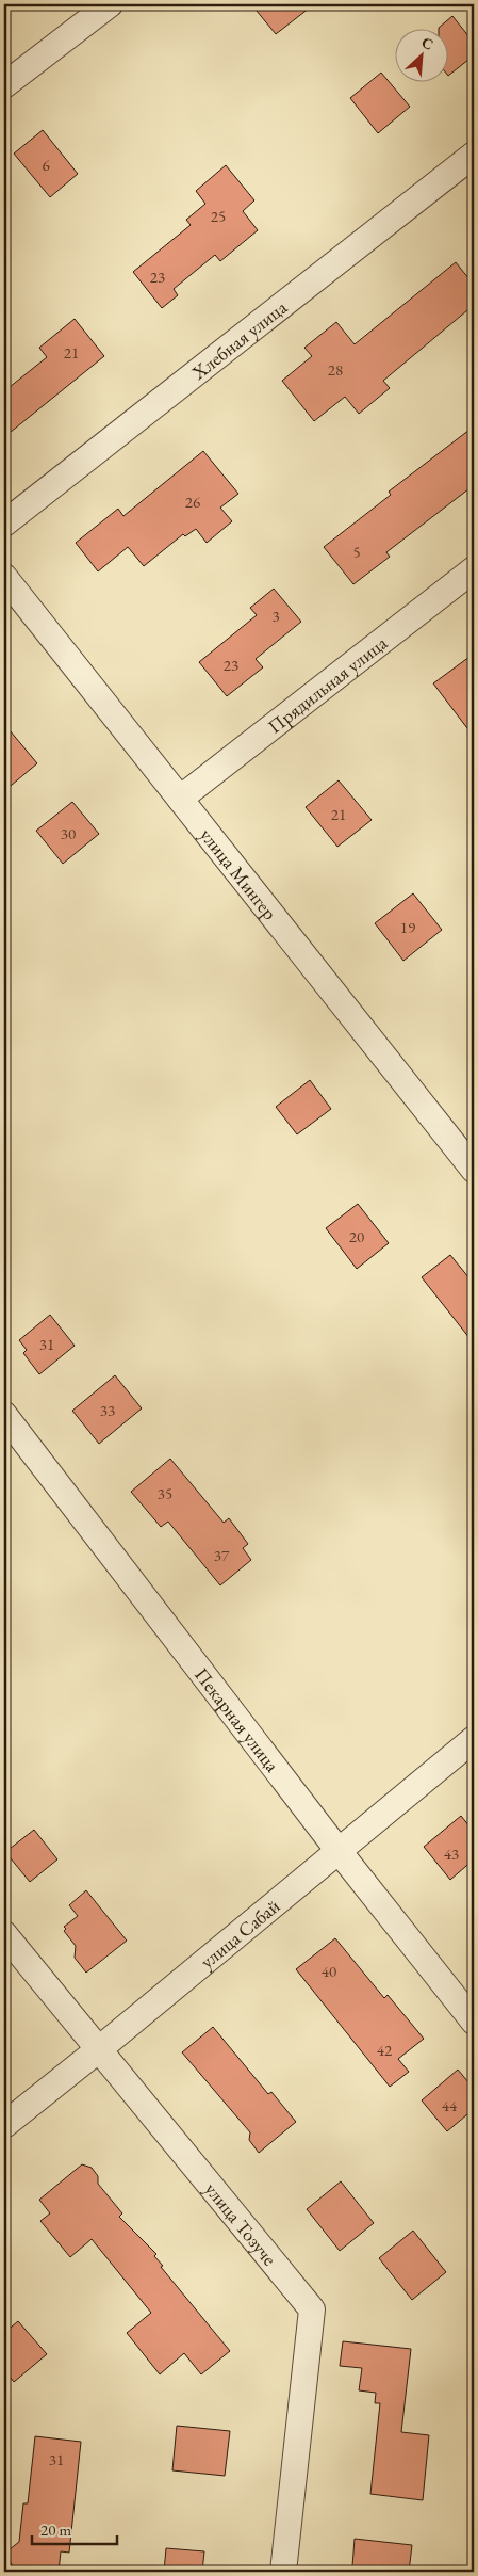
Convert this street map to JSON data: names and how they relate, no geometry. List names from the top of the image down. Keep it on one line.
{"streets":{"street":["Хлебная улица","Прядильная улица","улица Мингер","Пекарная улица","улица Сабай","улица Тозуче"]},"crossings":[["Прядильная улица","улица Мингер"],["Пекарная улица","улица Сабай"],["улица Сабай","улица Тозуче"]],"house_numbers":["6","25","23","21","28","26","5","3","23","21","30","19","20","31","33","35","37","43","40","42","44","31"],"scale_bar":"20 m","north":"top right"}
